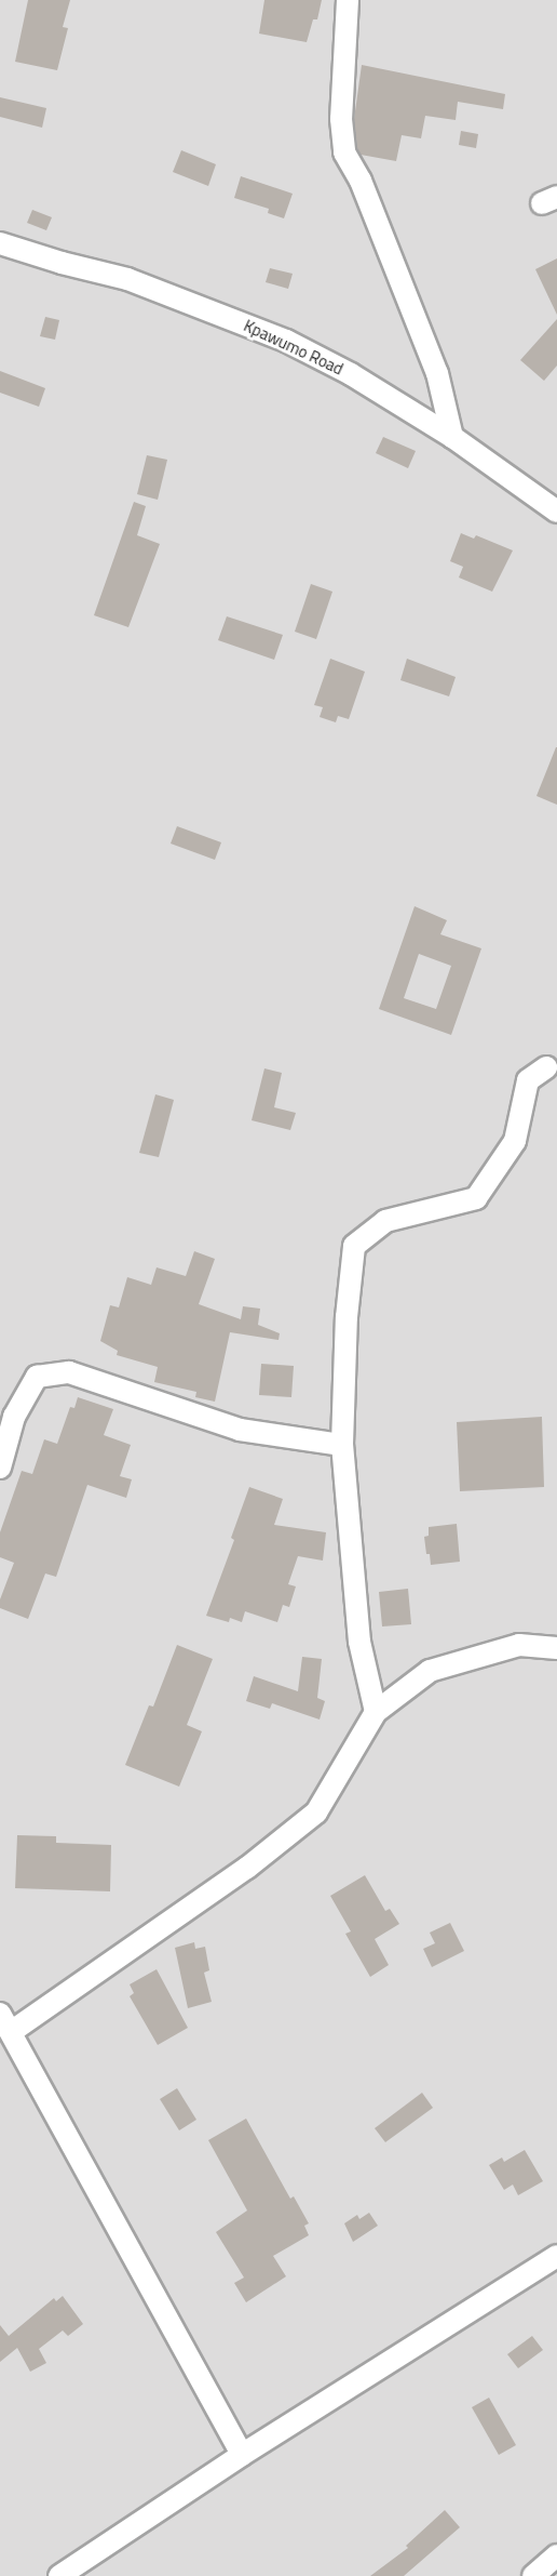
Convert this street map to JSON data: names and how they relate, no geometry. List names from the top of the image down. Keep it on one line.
{"streets":{"street":["Kpawumo Road"]}}
